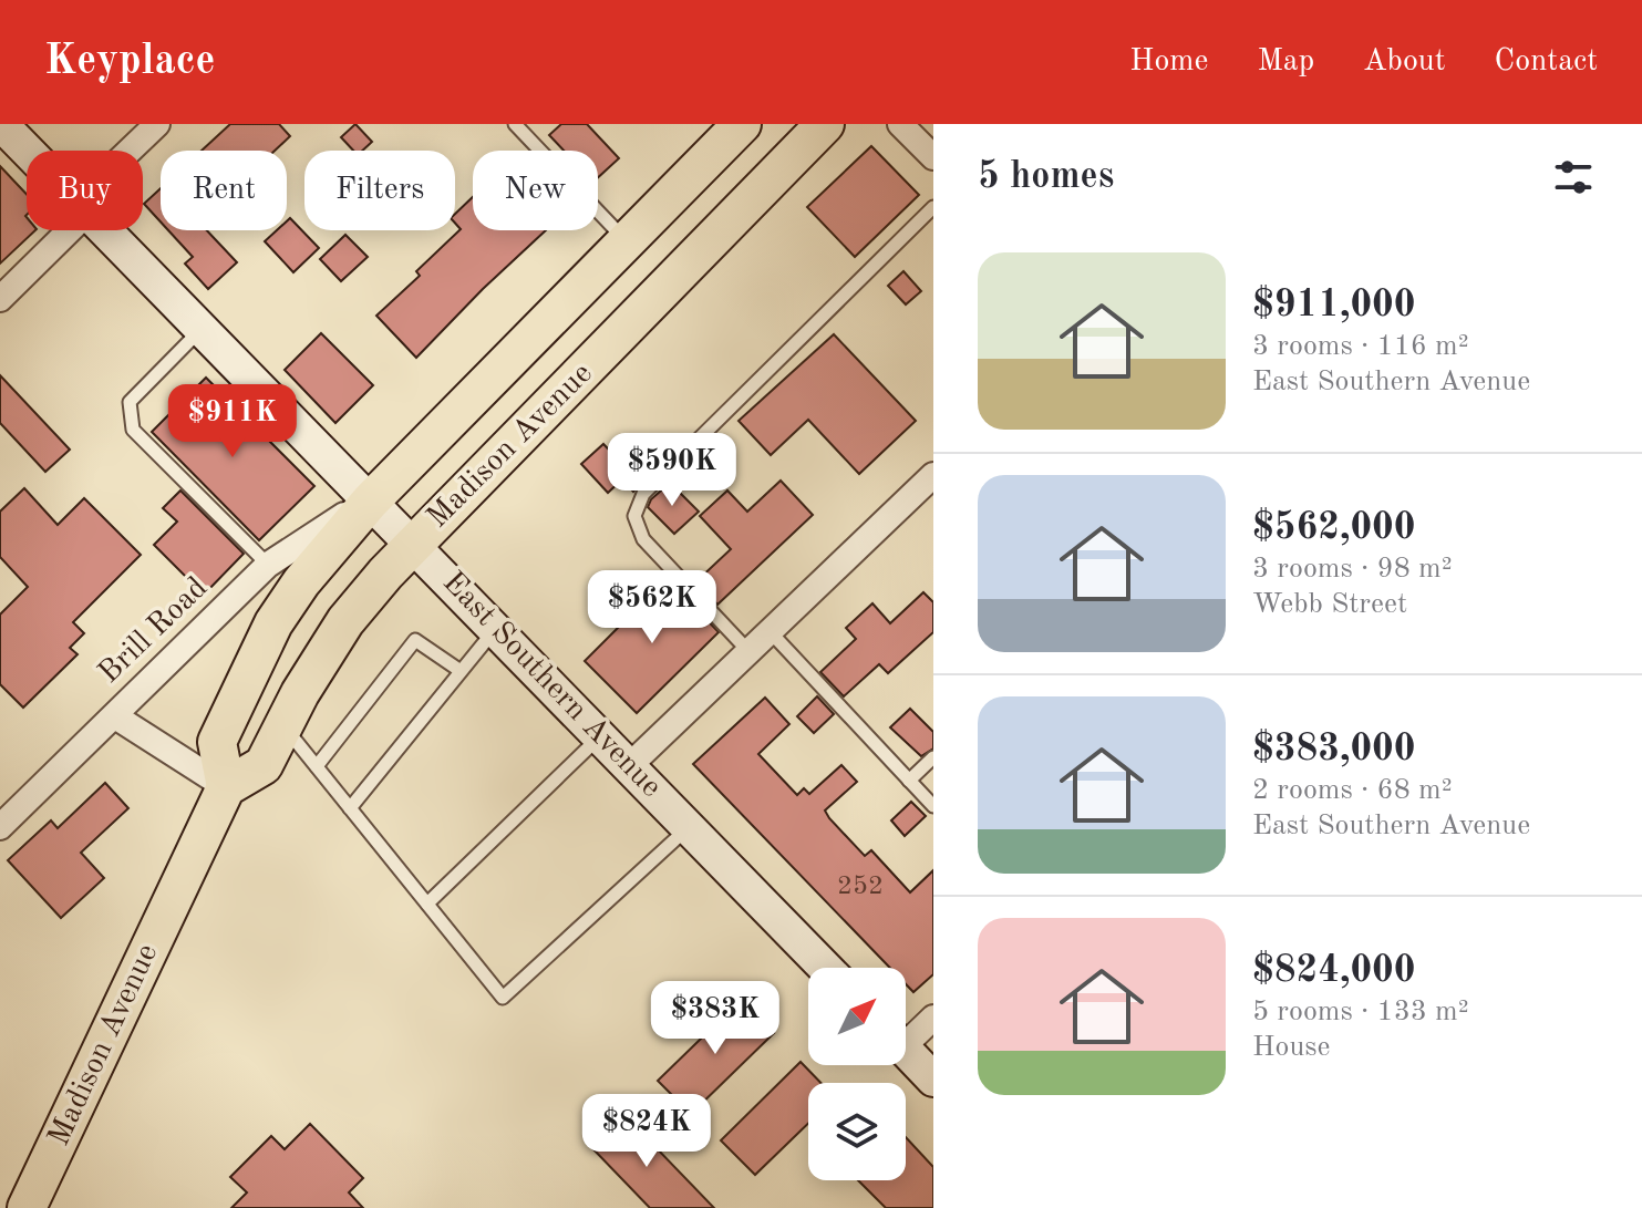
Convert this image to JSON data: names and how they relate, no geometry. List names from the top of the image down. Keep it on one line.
{"streets":{"main road":["Madison Avenue"],"street":["Brill Road","East Southern Avenue"]},"crossings":[["Madison Avenue","Brill Road"],["Madison Avenue","East Southern Avenue"],["Brill Road","East Southern Avenue"]],"house_numbers":["252"],"north":"top right","page":{"header":"Keyplace","nav":["Home","Map","About","Contact"],"heading":"5 homes","chip":["Buy","Rent","Filters","New"],"list":[{"name":"$911,000","note":"3 rooms · 116 m² · East Southern Avenue"},{"name":"$562,000","note":"3 rooms · 98 m² · Webb Street"},{"name":"$383,000","note":"2 rooms · 68 m² · East Southern Avenue"},{"name":"$824,000","note":"5 rooms · 133 m² · House"}],"price":["$911K","$590K","$562K","$383K","$824K"]}}
